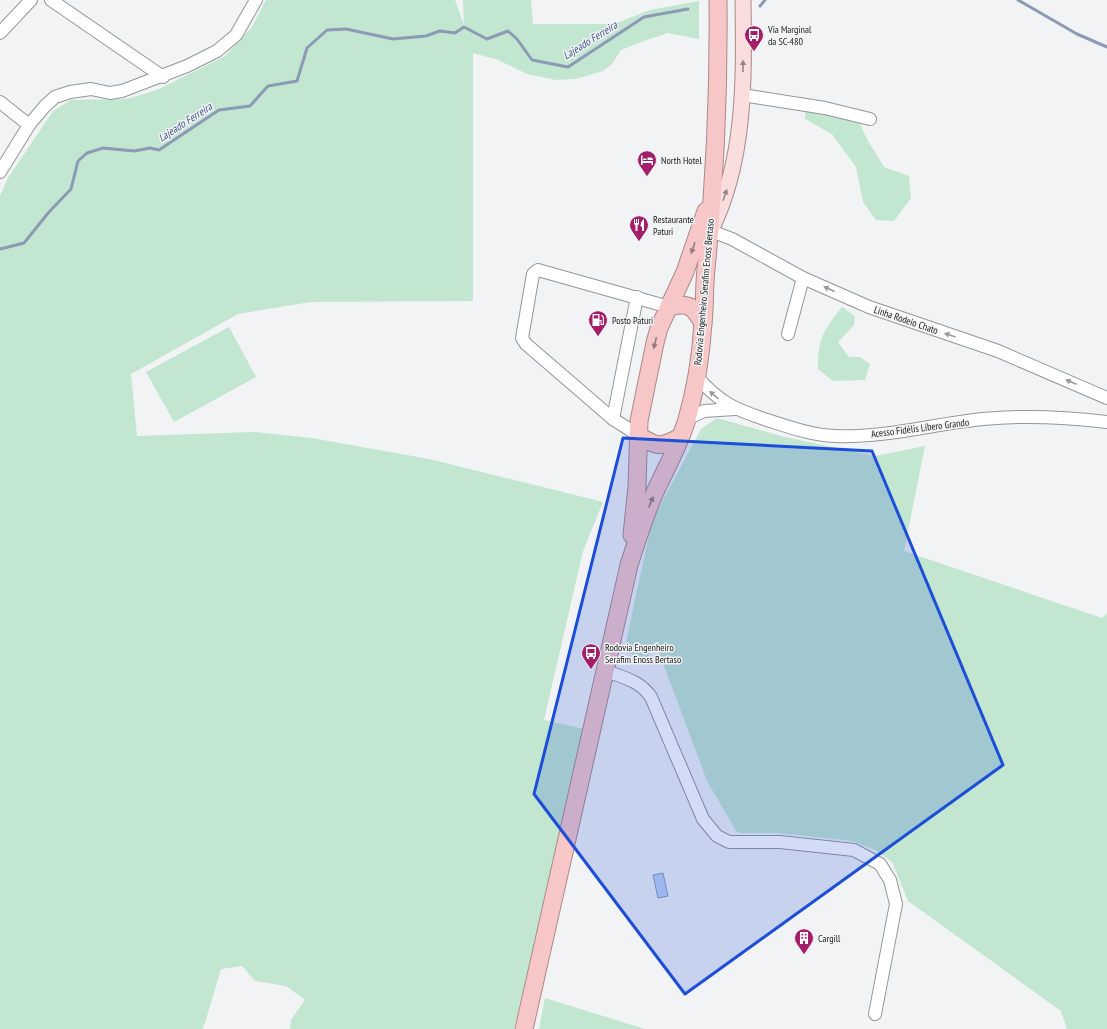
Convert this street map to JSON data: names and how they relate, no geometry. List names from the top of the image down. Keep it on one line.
{"streets":{"highway":["Rodovia Engenheiro Serafim Enoss Bertaso"],"street":["Linha Rodeio Chato","Acesso Fidélis Líbero Grando"]},"crossings":[["Rodovia Engenheiro Serafim Enoss Bertaso","Linha Rodeio Chato"],["Rodovia Engenheiro Serafim Enoss Bertaso","Acesso Fidélis Líbero Grando"]],"one_way":["Linha Rodeio Chato"],"water":["Lajeado Ferreira"],"places":{"bus stop":["Via Marginal da SC-480","Rodovia Engenheiro Serafim Enoss Bertaso"],"hotel":["North Hotel"],"restaurant":["Restaurante Paturi"],"fuel station":["Posto Paturi"],"building":["Cargill"]}}
